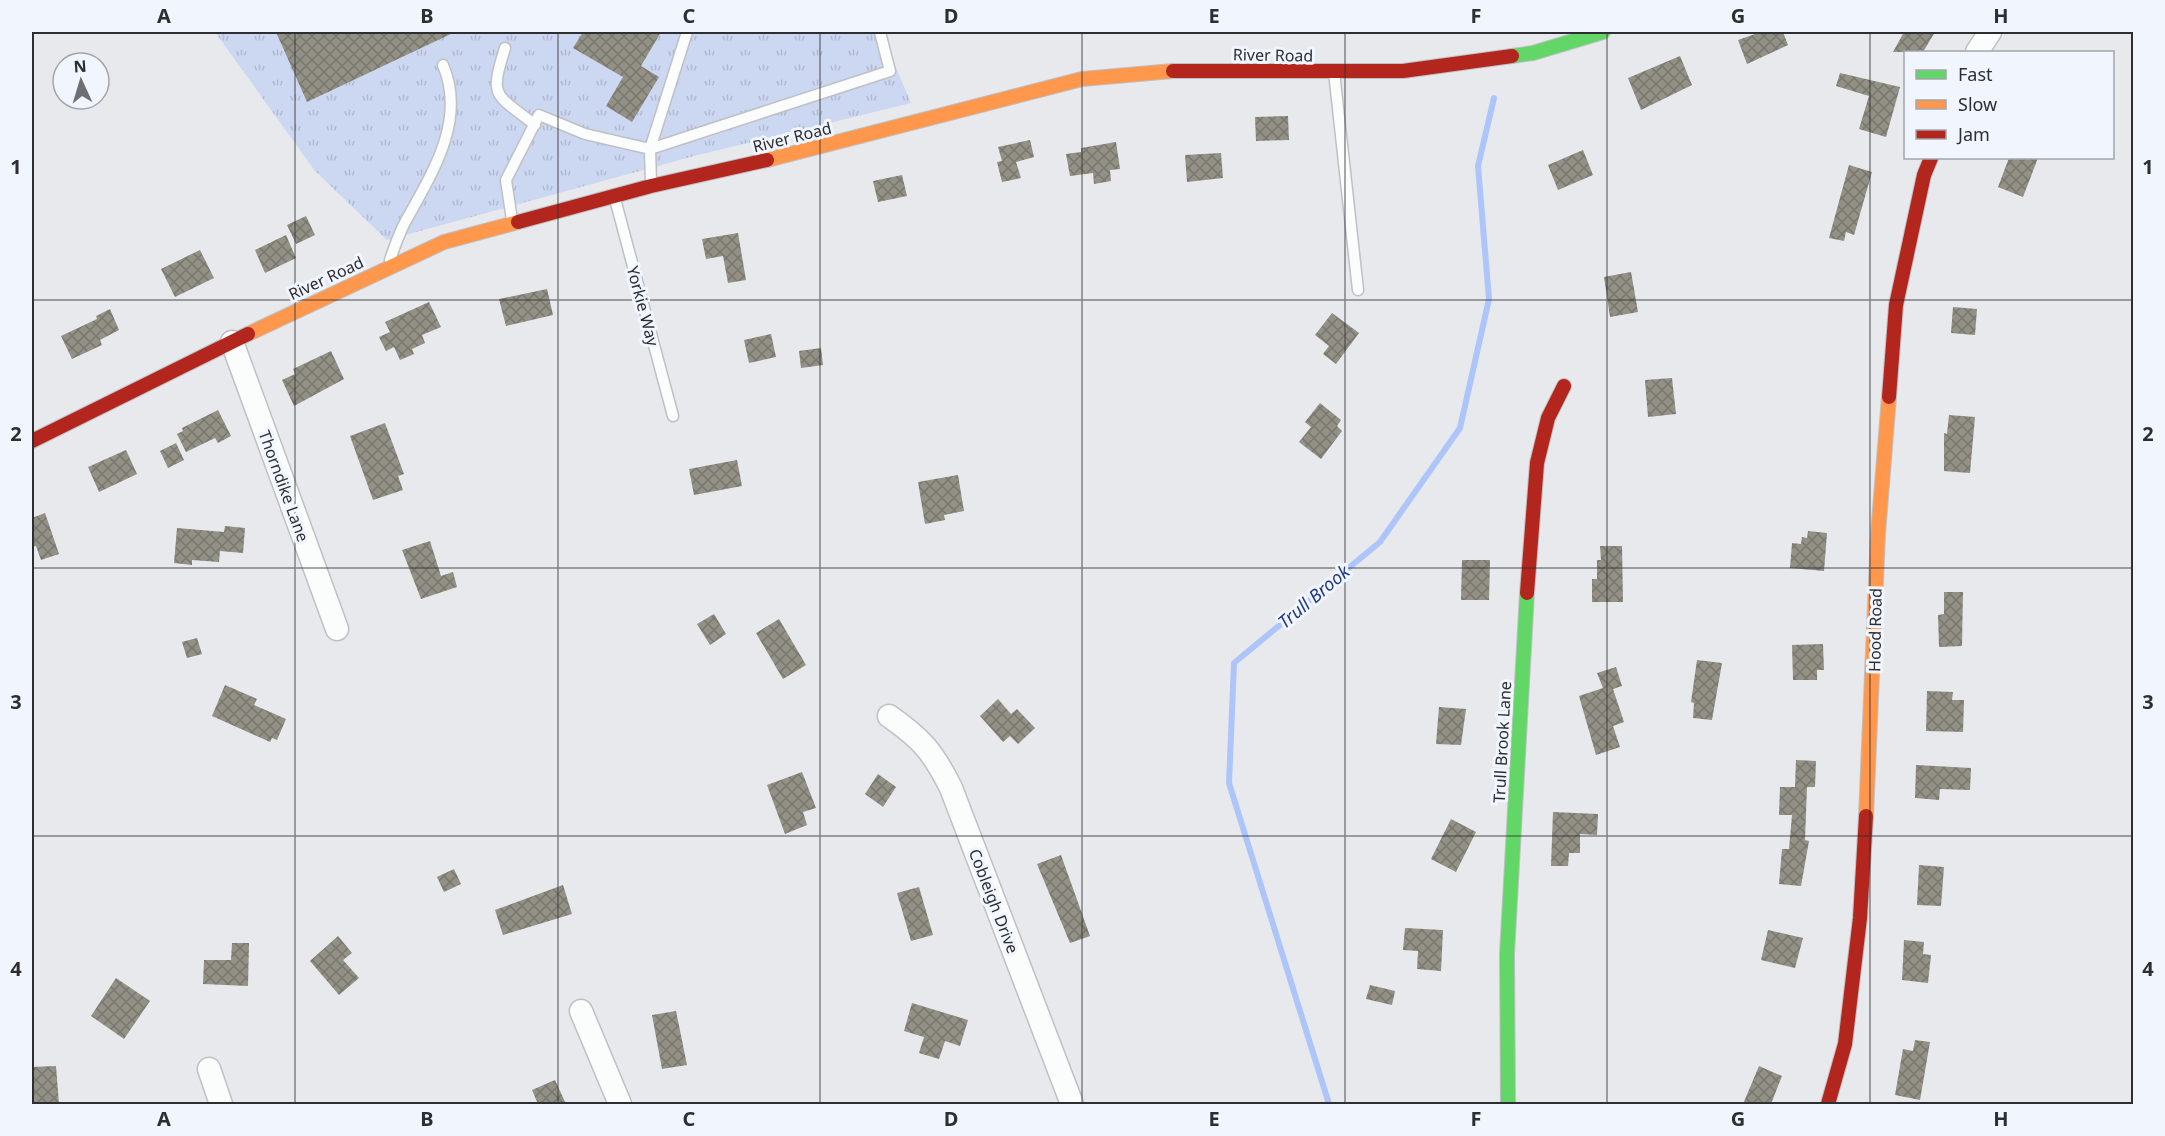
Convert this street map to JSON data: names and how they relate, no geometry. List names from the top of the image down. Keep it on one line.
{"streets":{"street":["River Road","Thorndike Lane","Hood Road","Trull Brook Lane","Cobleigh Drive"],"lane":["Yorkie Way"]},"crossings":[["River Road","Yorkie Way"],["River Road","Thorndike Lane"]],"water":["Trull Brook"],"legend":["Fast","Slow","Jam"],"north":"top","grid":{"columns":["A","B","C","D","E","F","G","H"],"rows":["1","2","3","4"]}}
